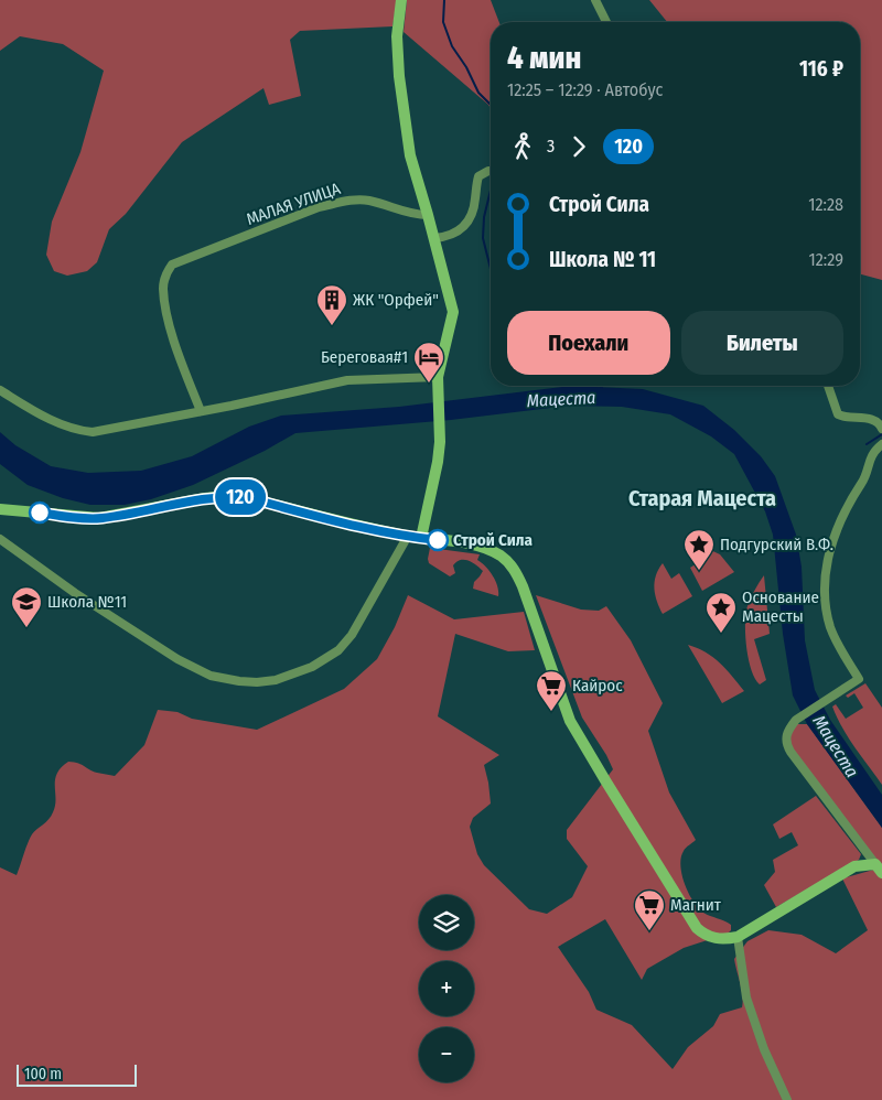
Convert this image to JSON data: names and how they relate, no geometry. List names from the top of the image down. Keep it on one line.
{"streets":{"street":["МАЛАЯ УЛИЦА"]},"districts":["Старая Мацеста"],"water":["Мацеста"],"places":{"building":["ЖК \"Орфей\""],"hotel":["Береговая#1"],"other":["Строй Сила"],"place":["Подгурский В.Ф.","Основание Мацесты"],"school or university":["Школа №11"],"supermarket":["Кайрос","Магнит"]},"lines":["bus line 120"],"scale_bar":"100 m","page":{"on_map":"120","heading":["4 мин","12:25 – 12:29 · Автобус","116 ₽"],"legs":["3","120"],"list":[{"name":"Строй Сила","value":"12:28"},{"name":"Школа № 11","value":"12:29"}],"buttons":["Поехали","Билеты"],"map_buttons":["+","−"],"scale":"100 m"}}
